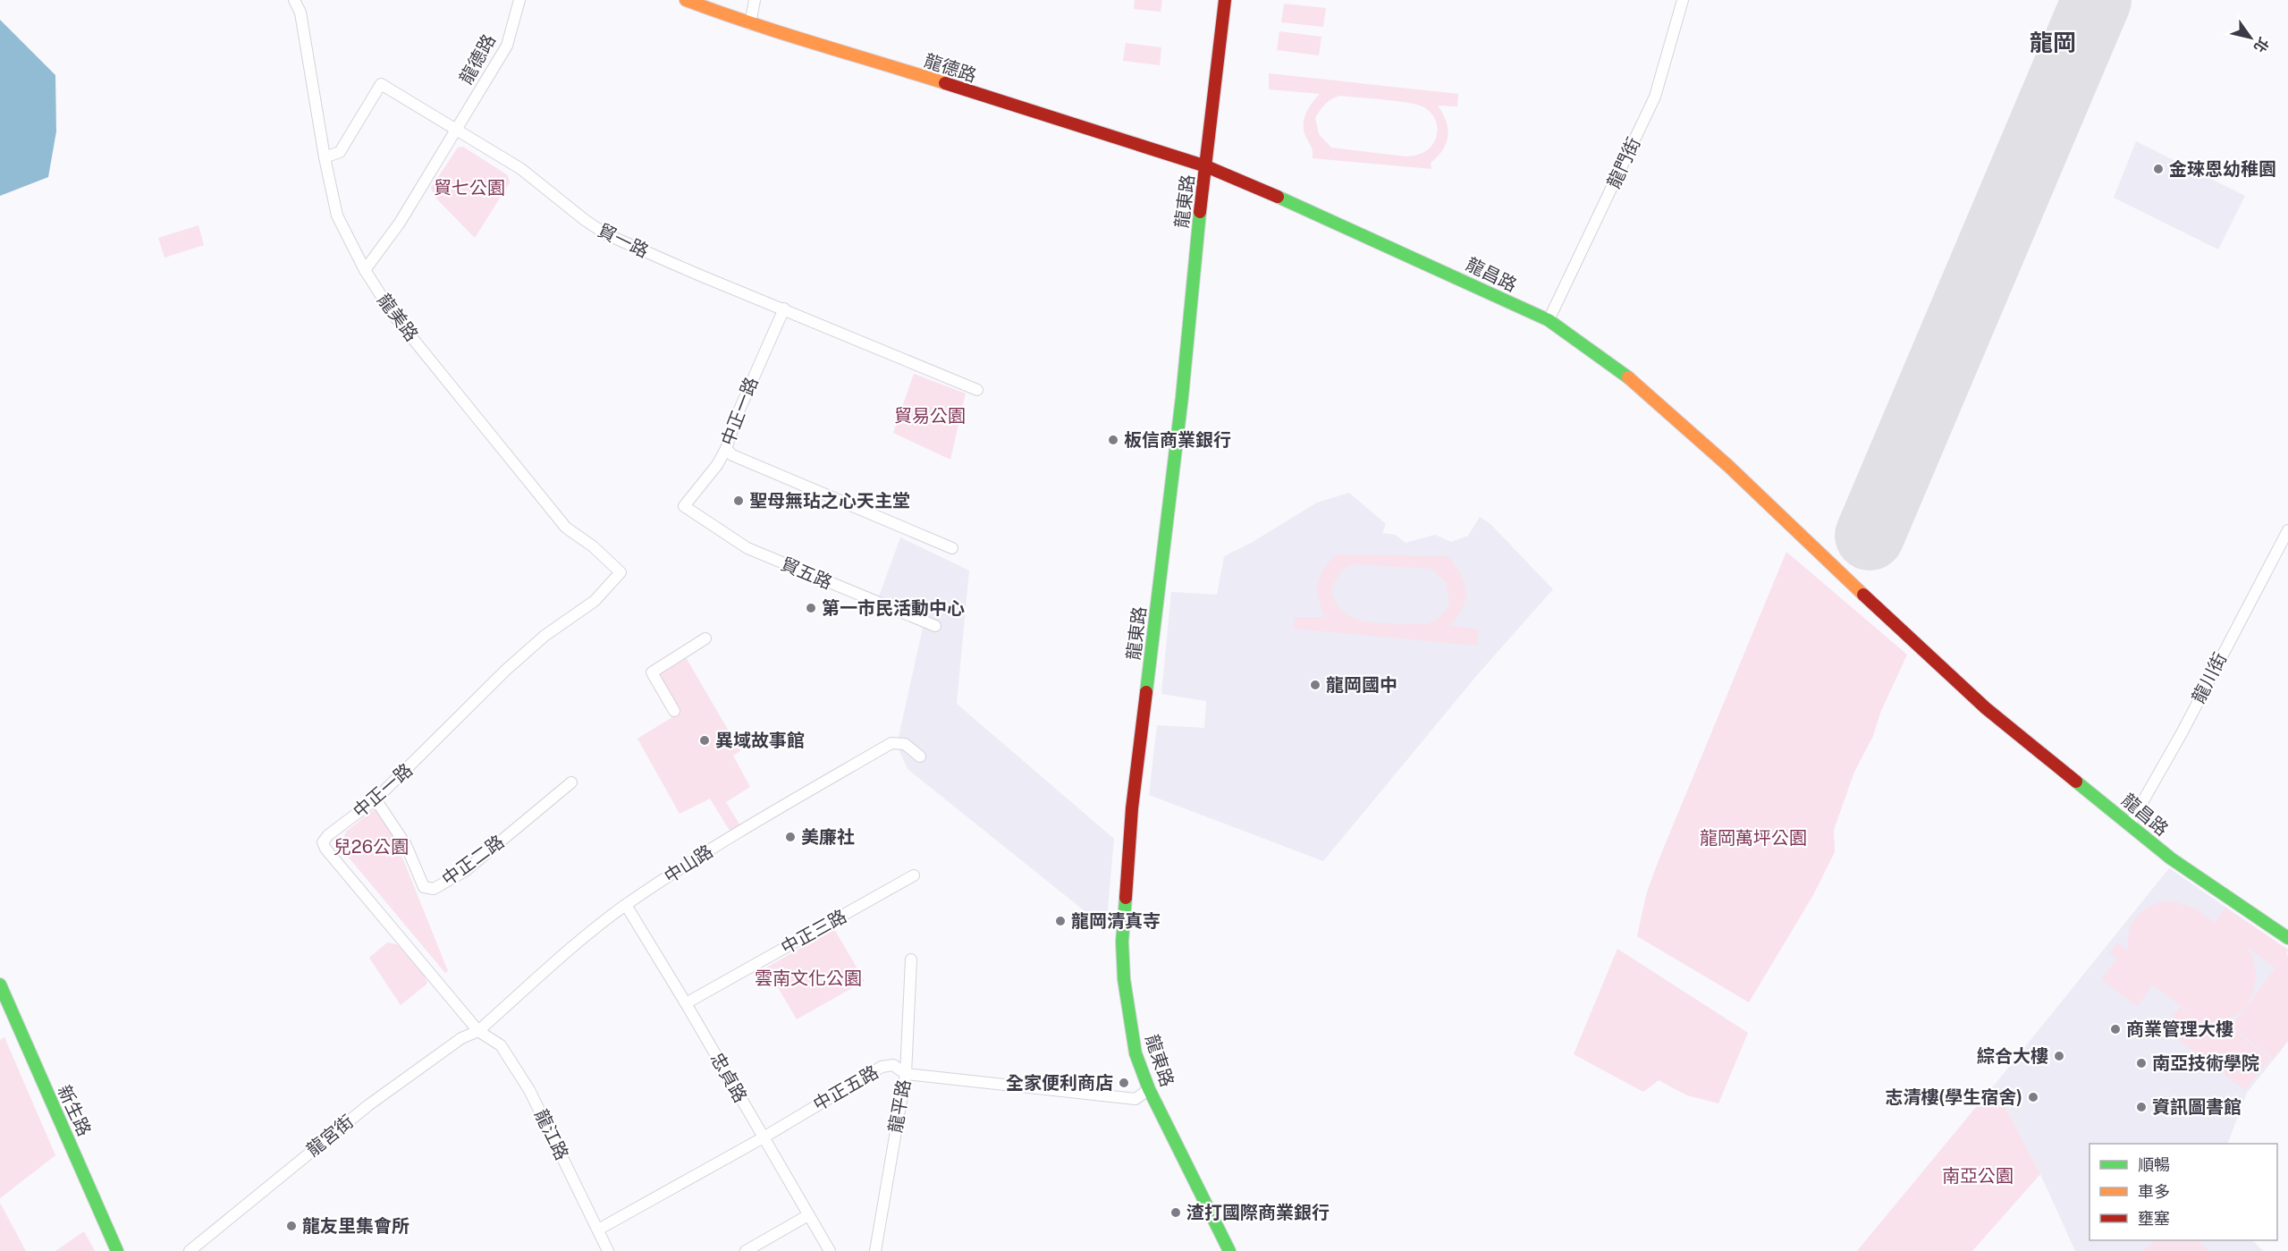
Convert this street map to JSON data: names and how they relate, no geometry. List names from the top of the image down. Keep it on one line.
{"streets":{"street":["龍德路","龍門街","龍東路","貿一路","龍昌路","龍美路","中正一路","貿五路","龍川街","中正二路","中山路","中正三路","忠貞路","中正五路","龍平路","新生路","龍江路","龍宮街"]},"crossings":[["龍德路","龍東路"],["龍德路","貿一路"],["龍德路","龍昌路"],["龍德路","龍美路"],["龍門街","龍昌路"],["龍東路","龍昌路"],["龍東路","中正五路"],["貿一路","龍美路"],["貿一路","中正一路"],["龍昌路","龍川街"],["龍美路","中正一路"],["中正一路","貿五路"],["中正一路","中正二路"],["中正一路","中山路"],["中正一路","龍江路"],["中正一路","龍宮街"],["中山路","忠貞路"],["中山路","龍江路"],["中山路","龍宮街"],["中正三路","忠貞路"],["忠貞路","中正五路"],["中正五路","龍平路"],["中正五路","龍江路"],["龍江路","龍宮街"]],"districts":["龍岡"],"parks":["貿七公園","貿易公園","龍岡萬坪公園","兒26公園","雲南文化公園","南亞公園"],"places":["金琜恩幼稚園","板信商業銀行","聖母無玷之心天主堂","第一市民活動中心","龍岡國中","異域故事館","美廉社","龍岡清真寺","商業管理大樓","綜合大樓","南亞技術學院","全家便利商店","志清樓(學生宿舍)","資訊圖書館","渣打國際商業銀行","龍友里集會所"],"legend":["順暢","車多","壅塞"],"north":"bottom right"}
